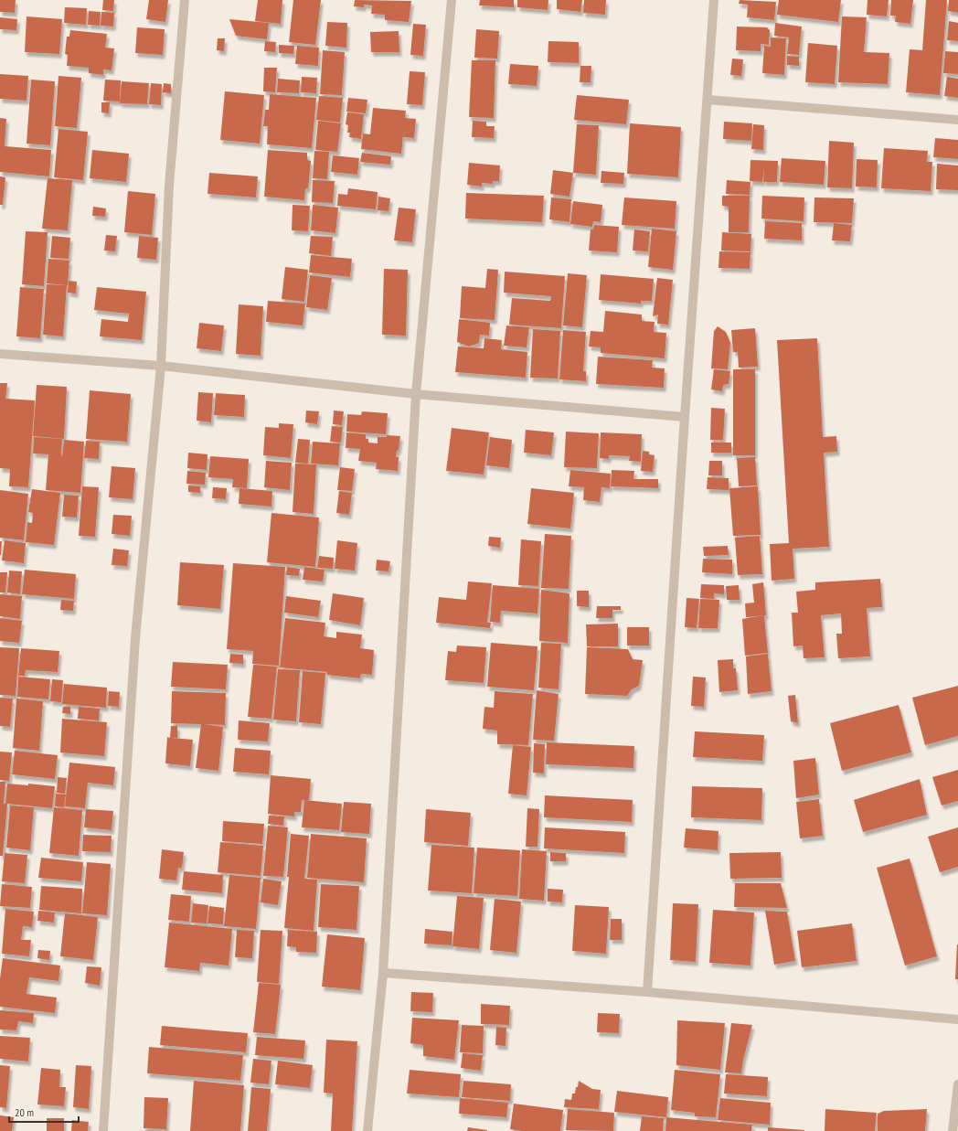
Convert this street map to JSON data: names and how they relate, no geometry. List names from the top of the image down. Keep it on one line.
{"scale_bar":"20 m"}
